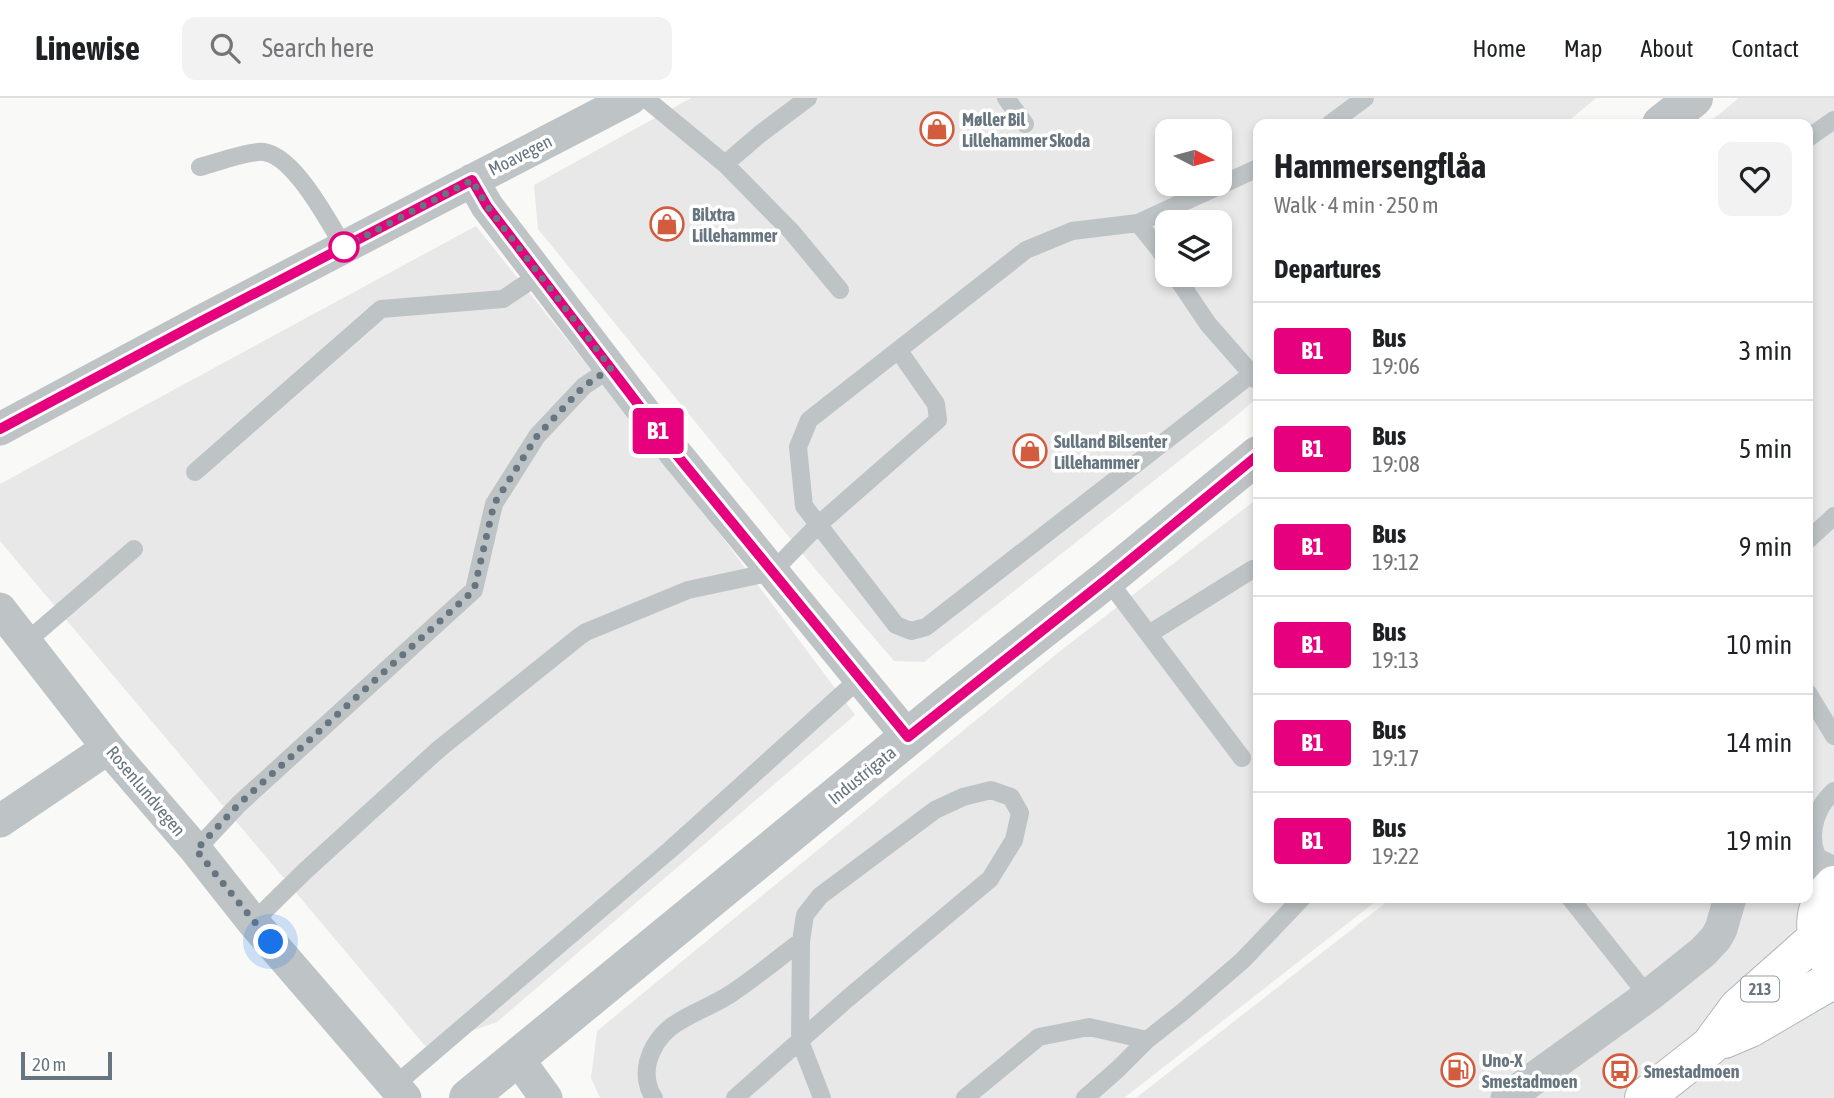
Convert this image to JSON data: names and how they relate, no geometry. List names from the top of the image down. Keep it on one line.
{"streets":{"main road":["213"],"street":["Moavegen","Industrigata","Rosenlundvegen"]},"places":{"shop":["Møller Bil Lillehammer Skoda","Bilxtra Lillehammer","Sulland Bilsenter Lillehammer"],"fuel station":["Uno-X Smestadmoen"],"bus stop":["Smestadmoen"]},"lines":["bus line B1"],"scale_bar":"20 m","north":"right","page":{"header":"Linewise","search":"Search here","nav":["Home","Map","About","Contact"],"on_map":"B1","heading":[["Hammersengflåa","Walk · 4 min · 250 m"],"Departures"],"list":[{"mark":"B1","name":"Bus","note":"19:06","value":"3 min"},{"mark":"B1","name":"Bus","note":"19:08","value":"5 min"},{"mark":"B1","name":"Bus","note":"19:12","value":"9 min"},{"mark":"B1","name":"Bus","note":"19:13","value":"10 min"},{"mark":"B1","name":"Bus","note":"19:17","value":"14 min"},{"mark":"B1","name":"Bus","note":"19:22","value":"19 min"}],"scale":"20 m"}}
